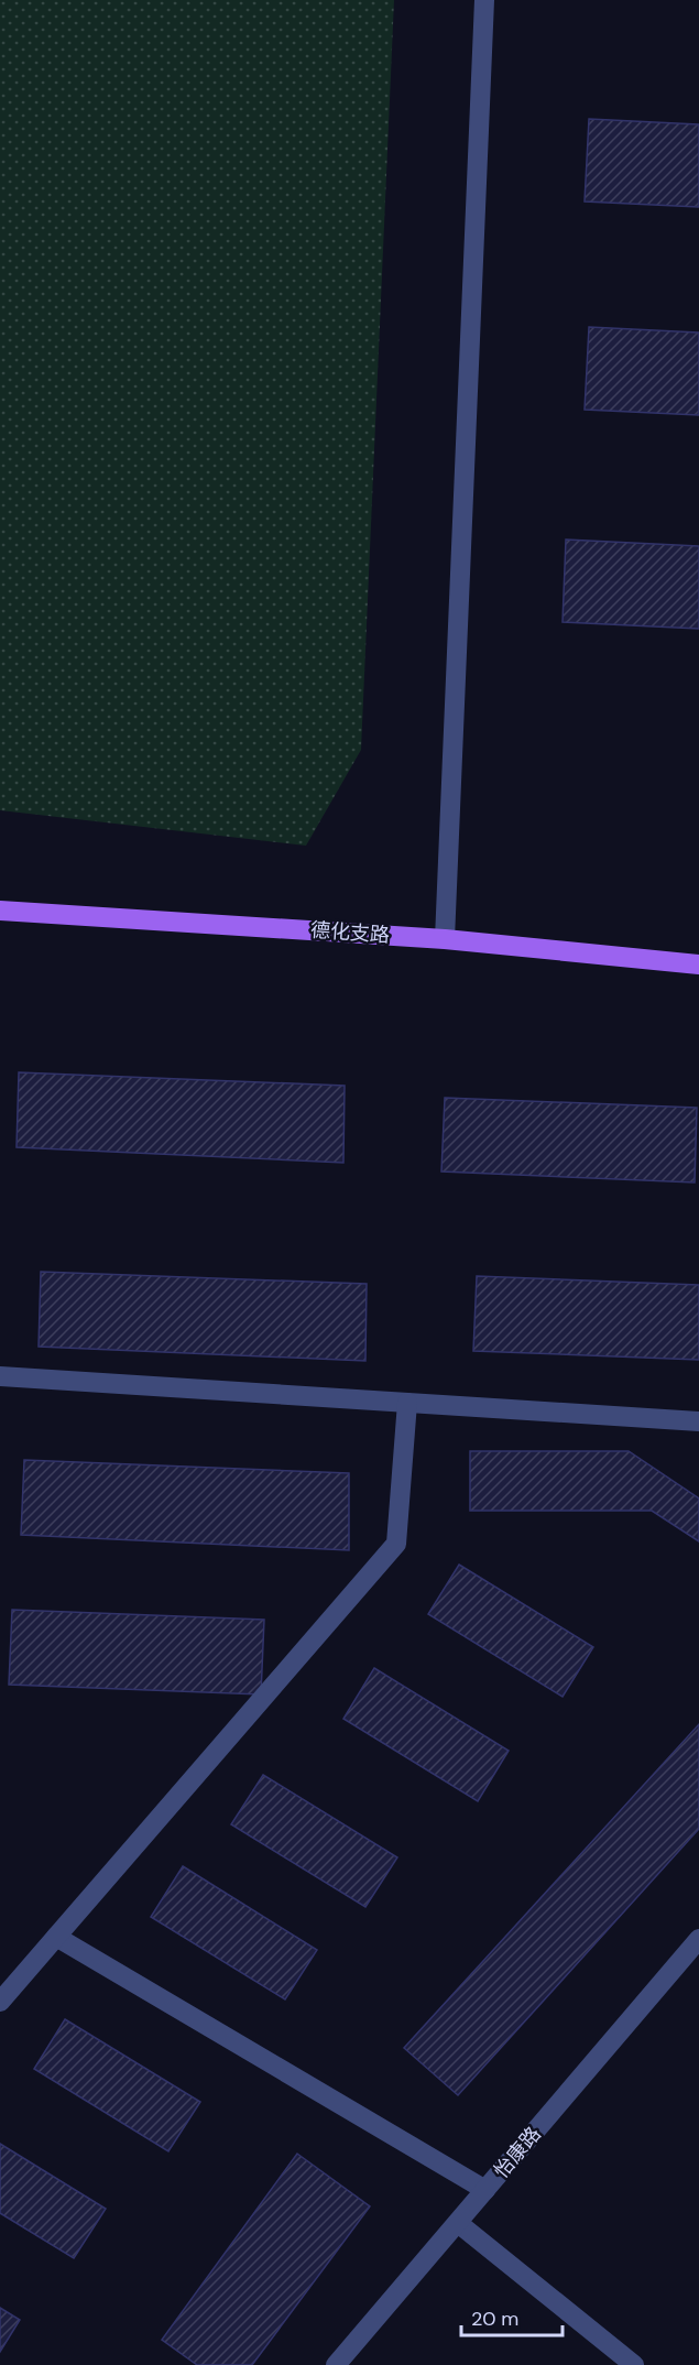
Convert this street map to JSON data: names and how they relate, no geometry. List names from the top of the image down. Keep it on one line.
{"streets":{"main road":["德化支路"],"street":["怡康路"]},"scale_bar":"20 m"}
